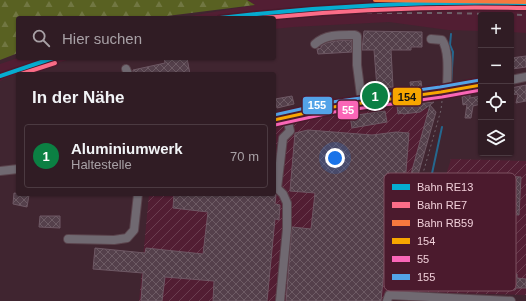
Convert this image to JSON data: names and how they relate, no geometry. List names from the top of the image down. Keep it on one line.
{"lines":["rail line RB59","rail line RE13","rail line RE7","transit line 155","transit line 154","transit line 55"],"legend":["Bahn RE13","Bahn RE7","Bahn RB59","154","55","155"],"page":{"map_buttons":["+","−"],"search":"Hier suchen","heading":"In der Nähe","pins":"1","list":[{"mark":"1","name":"Aluminiumwerk","note":"Haltestelle","value":"70 m"}]}}
